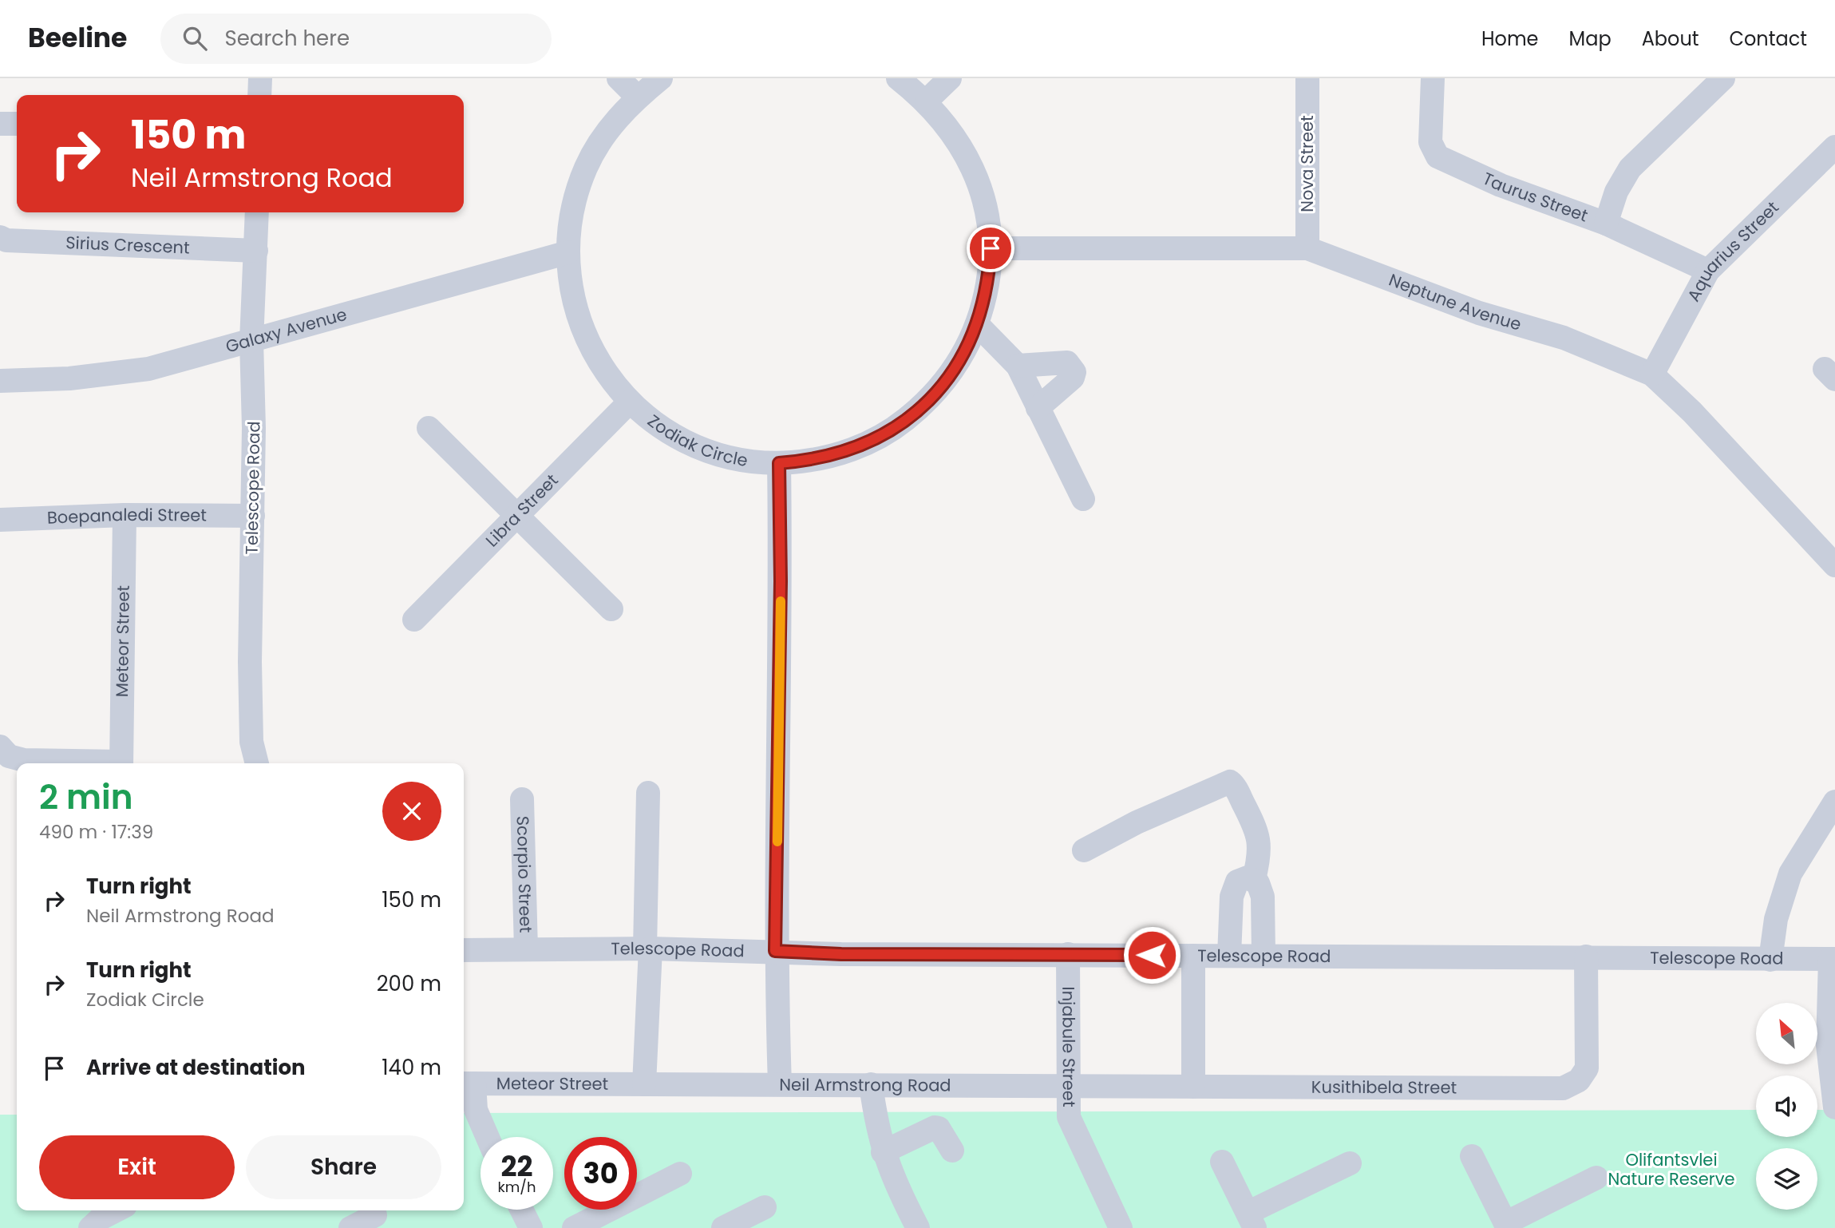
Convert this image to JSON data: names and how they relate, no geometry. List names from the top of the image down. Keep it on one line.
{"streets":{"street":["Nova Street","Taurus Street","Sirius Crescent","Aquarius Street","Neptune Avenue","Galaxy Avenue","Zodiak Circle","Telescope Road","Libra Street","Boepanaledi Street","Meteor Street","Scorpio Street","Injabule Street","Neil Armstrong Road","Kusithibela Street"]},"crossings":[["Nova Street","Neptune Avenue"],["Taurus Street","Aquarius Street"],["Sirius Crescent","Telescope Road"],["Aquarius Street","Neptune Avenue"],["Neptune Avenue","Zodiak Circle"],["Galaxy Avenue","Zodiak Circle"],["Galaxy Avenue","Telescope Road"],["Zodiak Circle","Libra Street"],["Zodiak Circle","Neil Armstrong Road"],["Telescope Road","Boepanaledi Street"],["Telescope Road","Scorpio Street"],["Telescope Road","Injabule Street"],["Telescope Road","Neil Armstrong Road"],["Telescope Road","Kusithibela Street"],["Boepanaledi Street","Meteor Street"],["Meteor Street","Neil Armstrong Road"],["Injabule Street","Neil Armstrong Road"]],"parks":["Olifantsvlei Nature Reserve"],"north":"top left","page":{"header":"Beeline","search":"Search here","nav":["Home","Map","About","Contact"],"turn":["150 m","Neil Armstrong Road"],"heading":["2 min","490 m · 17:39"],"list":[{"name":"Turn right","note":"Neil Armstrong Road","value":"150 m"},{"name":"Turn right","note":"Zodiak Circle","value":"200 m"},{"name":"Arrive at destination","value":"140 m"}],"buttons":["Exit","Share"],"speed":"22 km/h","limit":"30"}}
